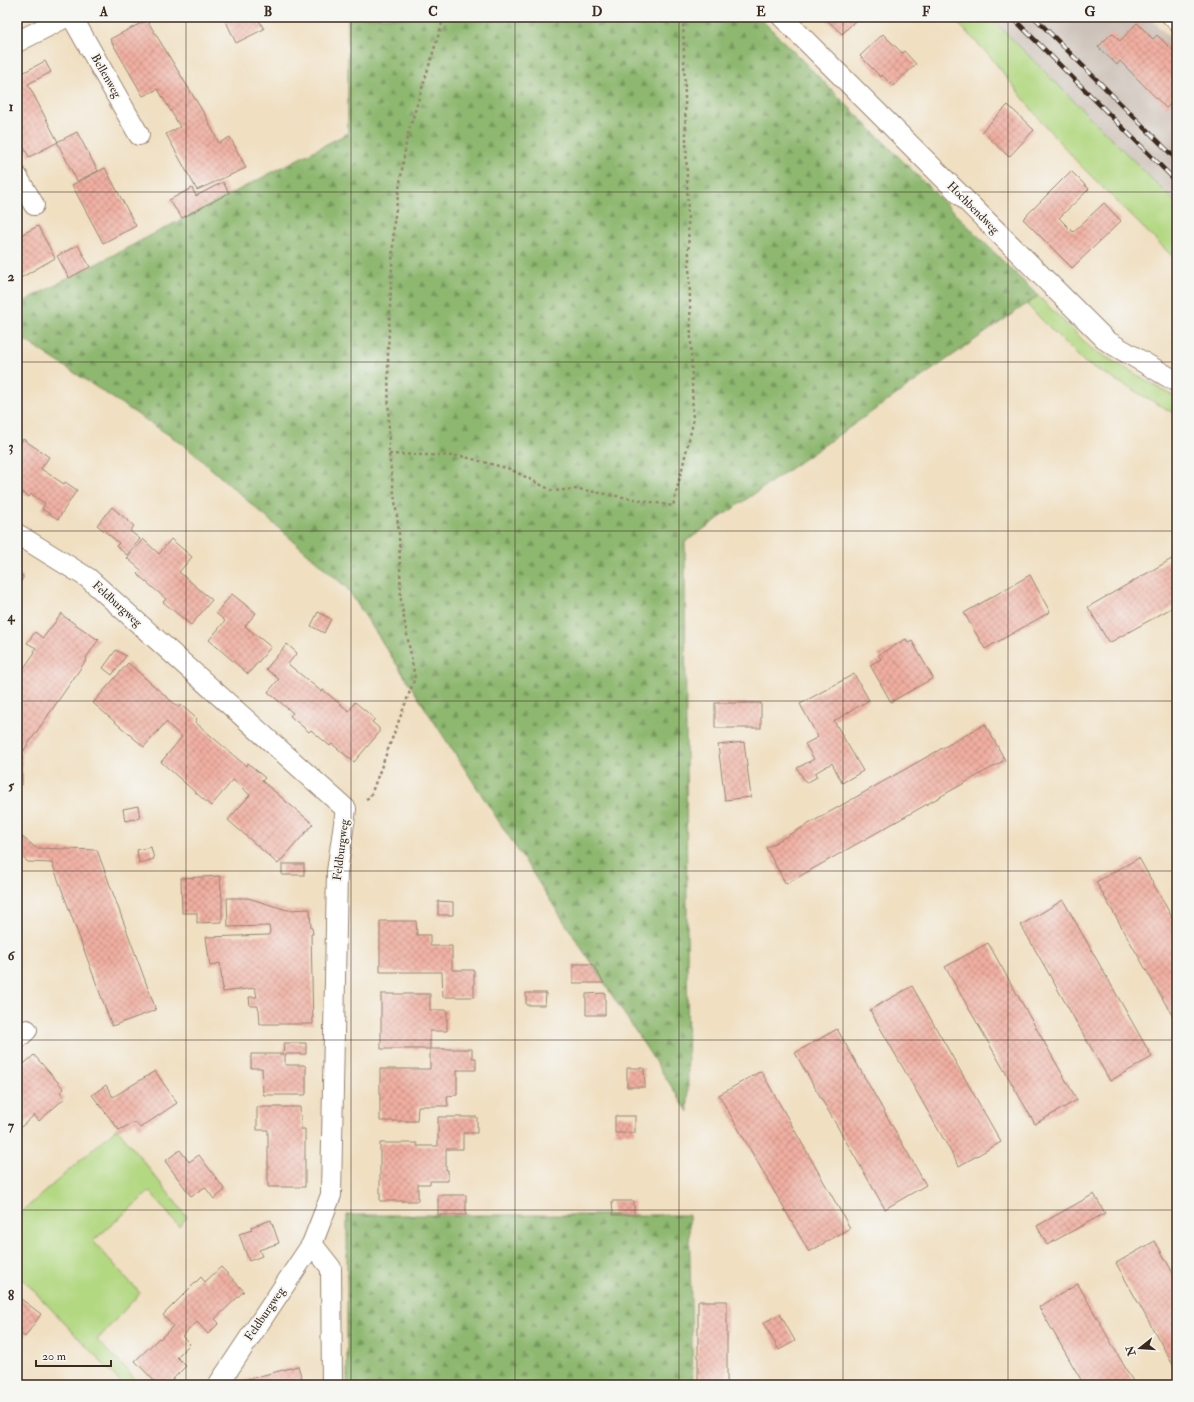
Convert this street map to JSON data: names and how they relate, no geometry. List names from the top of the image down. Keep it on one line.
{"streets":{"street":["Bellenweg","Hochbendweg","Feldburgweg"]},"scale_bar":"20 m","north":"left","grid":{"columns":["A","B","C","D","E","F","G"],"rows":["1","2","3","4","5","6","7","8"]}}
